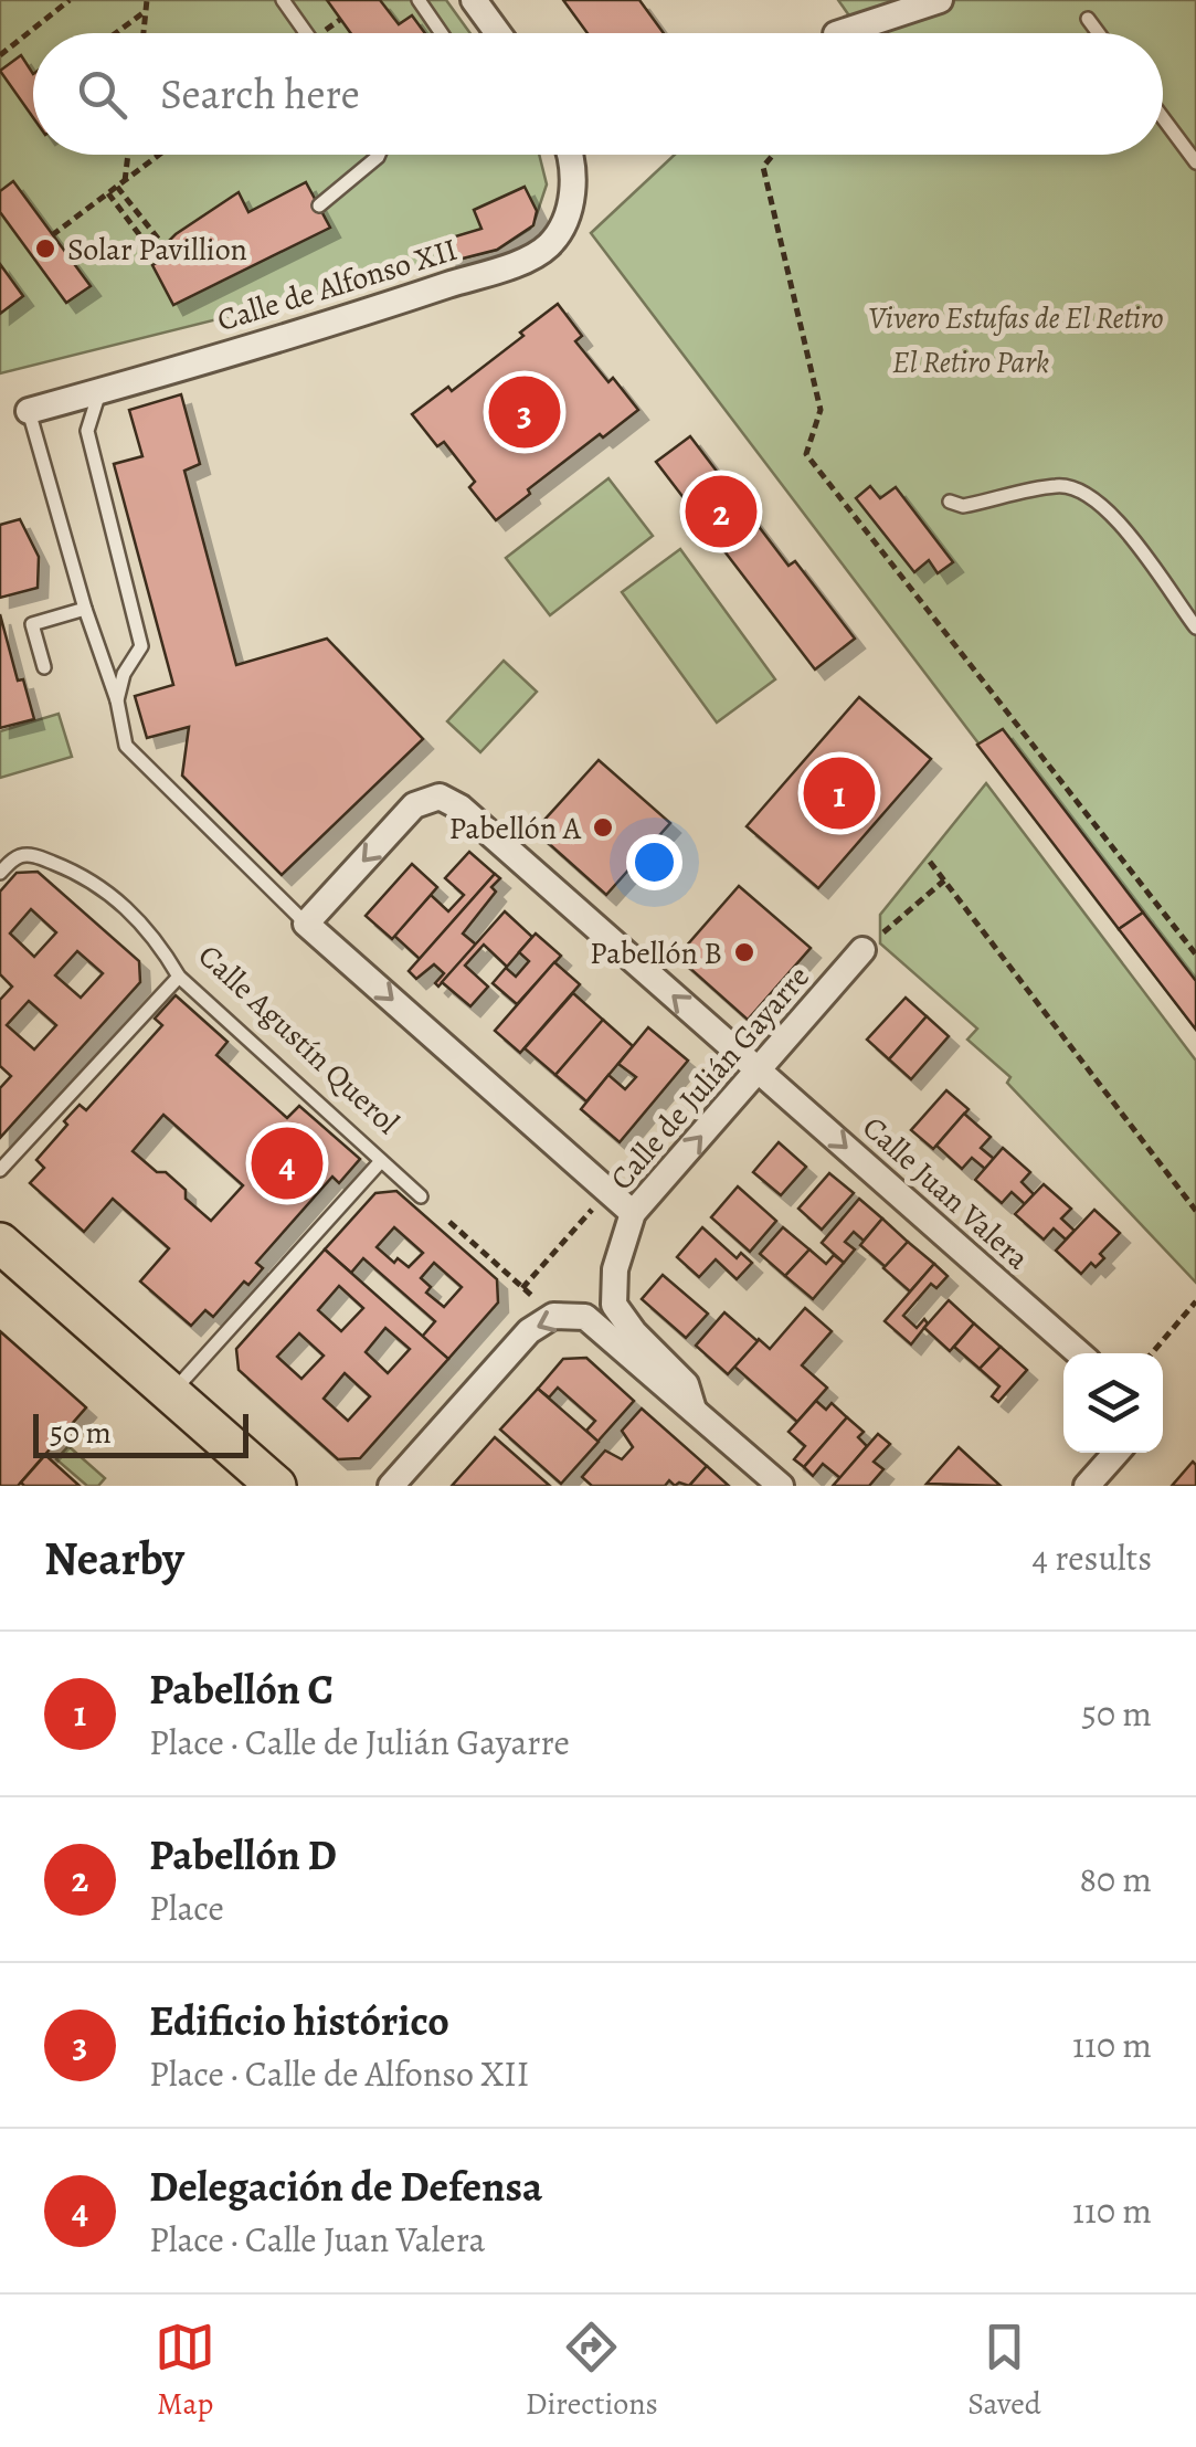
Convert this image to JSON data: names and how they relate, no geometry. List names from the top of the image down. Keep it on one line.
{"streets":{"street":["Calle de Alfonso XII","Calle de Julián Gayarre","Calle Juan Valera"],"lane":["Calle Agustín Querol"]},"crossings":[["Calle de Julián Gayarre","Calle Juan Valera"]],"parks":["Vivero Estufas de El Retiro","El Retiro Park"],"places":["Solar Pavillion","Pabellón A","Pabellón B"],"scale_bar":"50 m","page":{"search":"Search here","pins":["3","2","1","4"],"scale":"50 m","heading":["Nearby","4 results"],"list":[{"mark":"1","name":"Pabellón C","note":"Place · Calle de Julián Gayarre","value":"50 m"},{"mark":"2","name":"Pabellón D","note":"Place","value":"80 m"},{"mark":"3","name":"Edificio histórico","note":"Place · Calle de Alfonso XII","value":"110 m"},{"mark":"4","name":"Delegación de Defensa","note":"Place · Calle Juan Valera","value":"110 m"}],"nav":["Map","Directions","Saved"]}}
